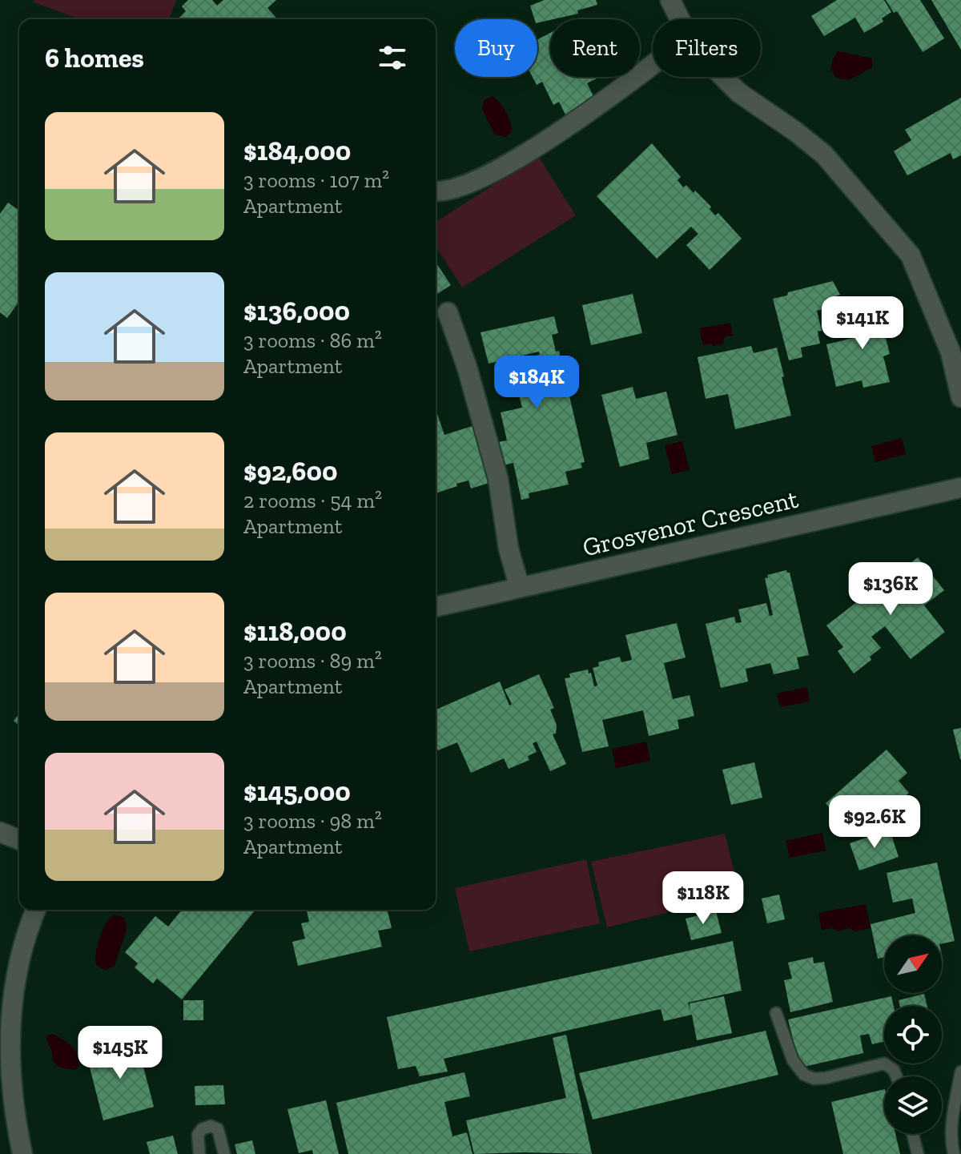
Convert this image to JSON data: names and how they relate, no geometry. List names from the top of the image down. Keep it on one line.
{"streets":{"street":["Grosvenor Crescent"]},"north":"top right","page":{"chip":["Buy","Rent","Filters"],"heading":"6 homes","list":[{"name":"$184,000","note":"3 rooms · 107 m² · Apartment"},{"name":"$136,000","note":"3 rooms · 86 m² · Apartment"},{"name":"$92,600","note":"2 rooms · 54 m² · Apartment"},{"name":"$118,000","note":"3 rooms · 89 m² · Apartment"},{"name":"$145,000","note":"3 rooms · 98 m² · Apartment"}],"price":["$141K","$184K","$136K","$92.6K","$118K","$145K"]}}
